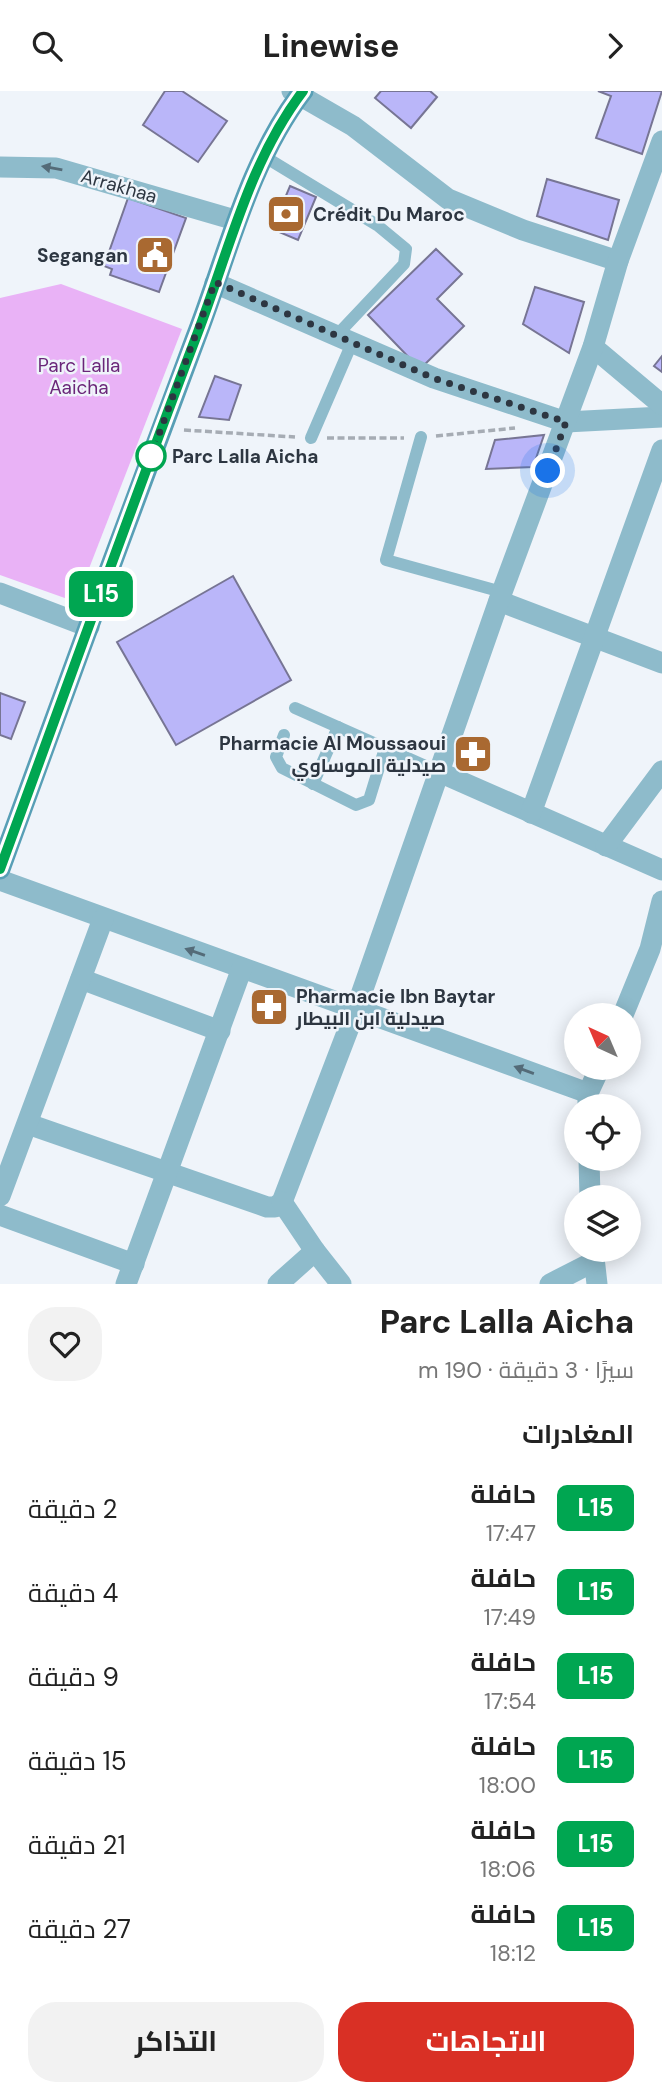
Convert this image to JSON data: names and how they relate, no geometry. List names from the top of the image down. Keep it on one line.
{"streets":{"street":["Arrakhaa"]},"one_way":["Arrakhaa"],"parks":["Parc Lalla Aaicha"],"places":{"bank":["Crédit Du Maroc"],"public building":["Segangan"],"other":["Parc Lalla Aicha"],"pharmacy":["Pharmacie Al Moussaoui صيدلية الموساوي","Pharmacie Ibn Baytar صيدلية ابن البيطار"]},"lines":["bus line L15"],"north":"top left","page":{"header":"Linewise","on_map":"L15","heading":[["Parc Lalla Aicha","سيرًا · 3 دقيقة · 190 m"],"المغادرات"],"list":[{"mark":"L15","name":"حافلة","note":"17:47","value":"2 دقيقة"},{"mark":"L15","name":"حافلة","note":"17:49","value":"4 دقيقة"},{"mark":"L15","name":"حافلة","note":"17:54","value":"9 دقيقة"},{"mark":"L15","name":"حافلة","note":"18:00","value":"15 دقيقة"},{"mark":"L15","name":"حافلة","note":"18:06","value":"21 دقيقة"},{"mark":"L15","name":"حافلة","note":"18:12","value":"27 دقيقة"}],"buttons":["الاتجاهات","التذاكر"]}}
